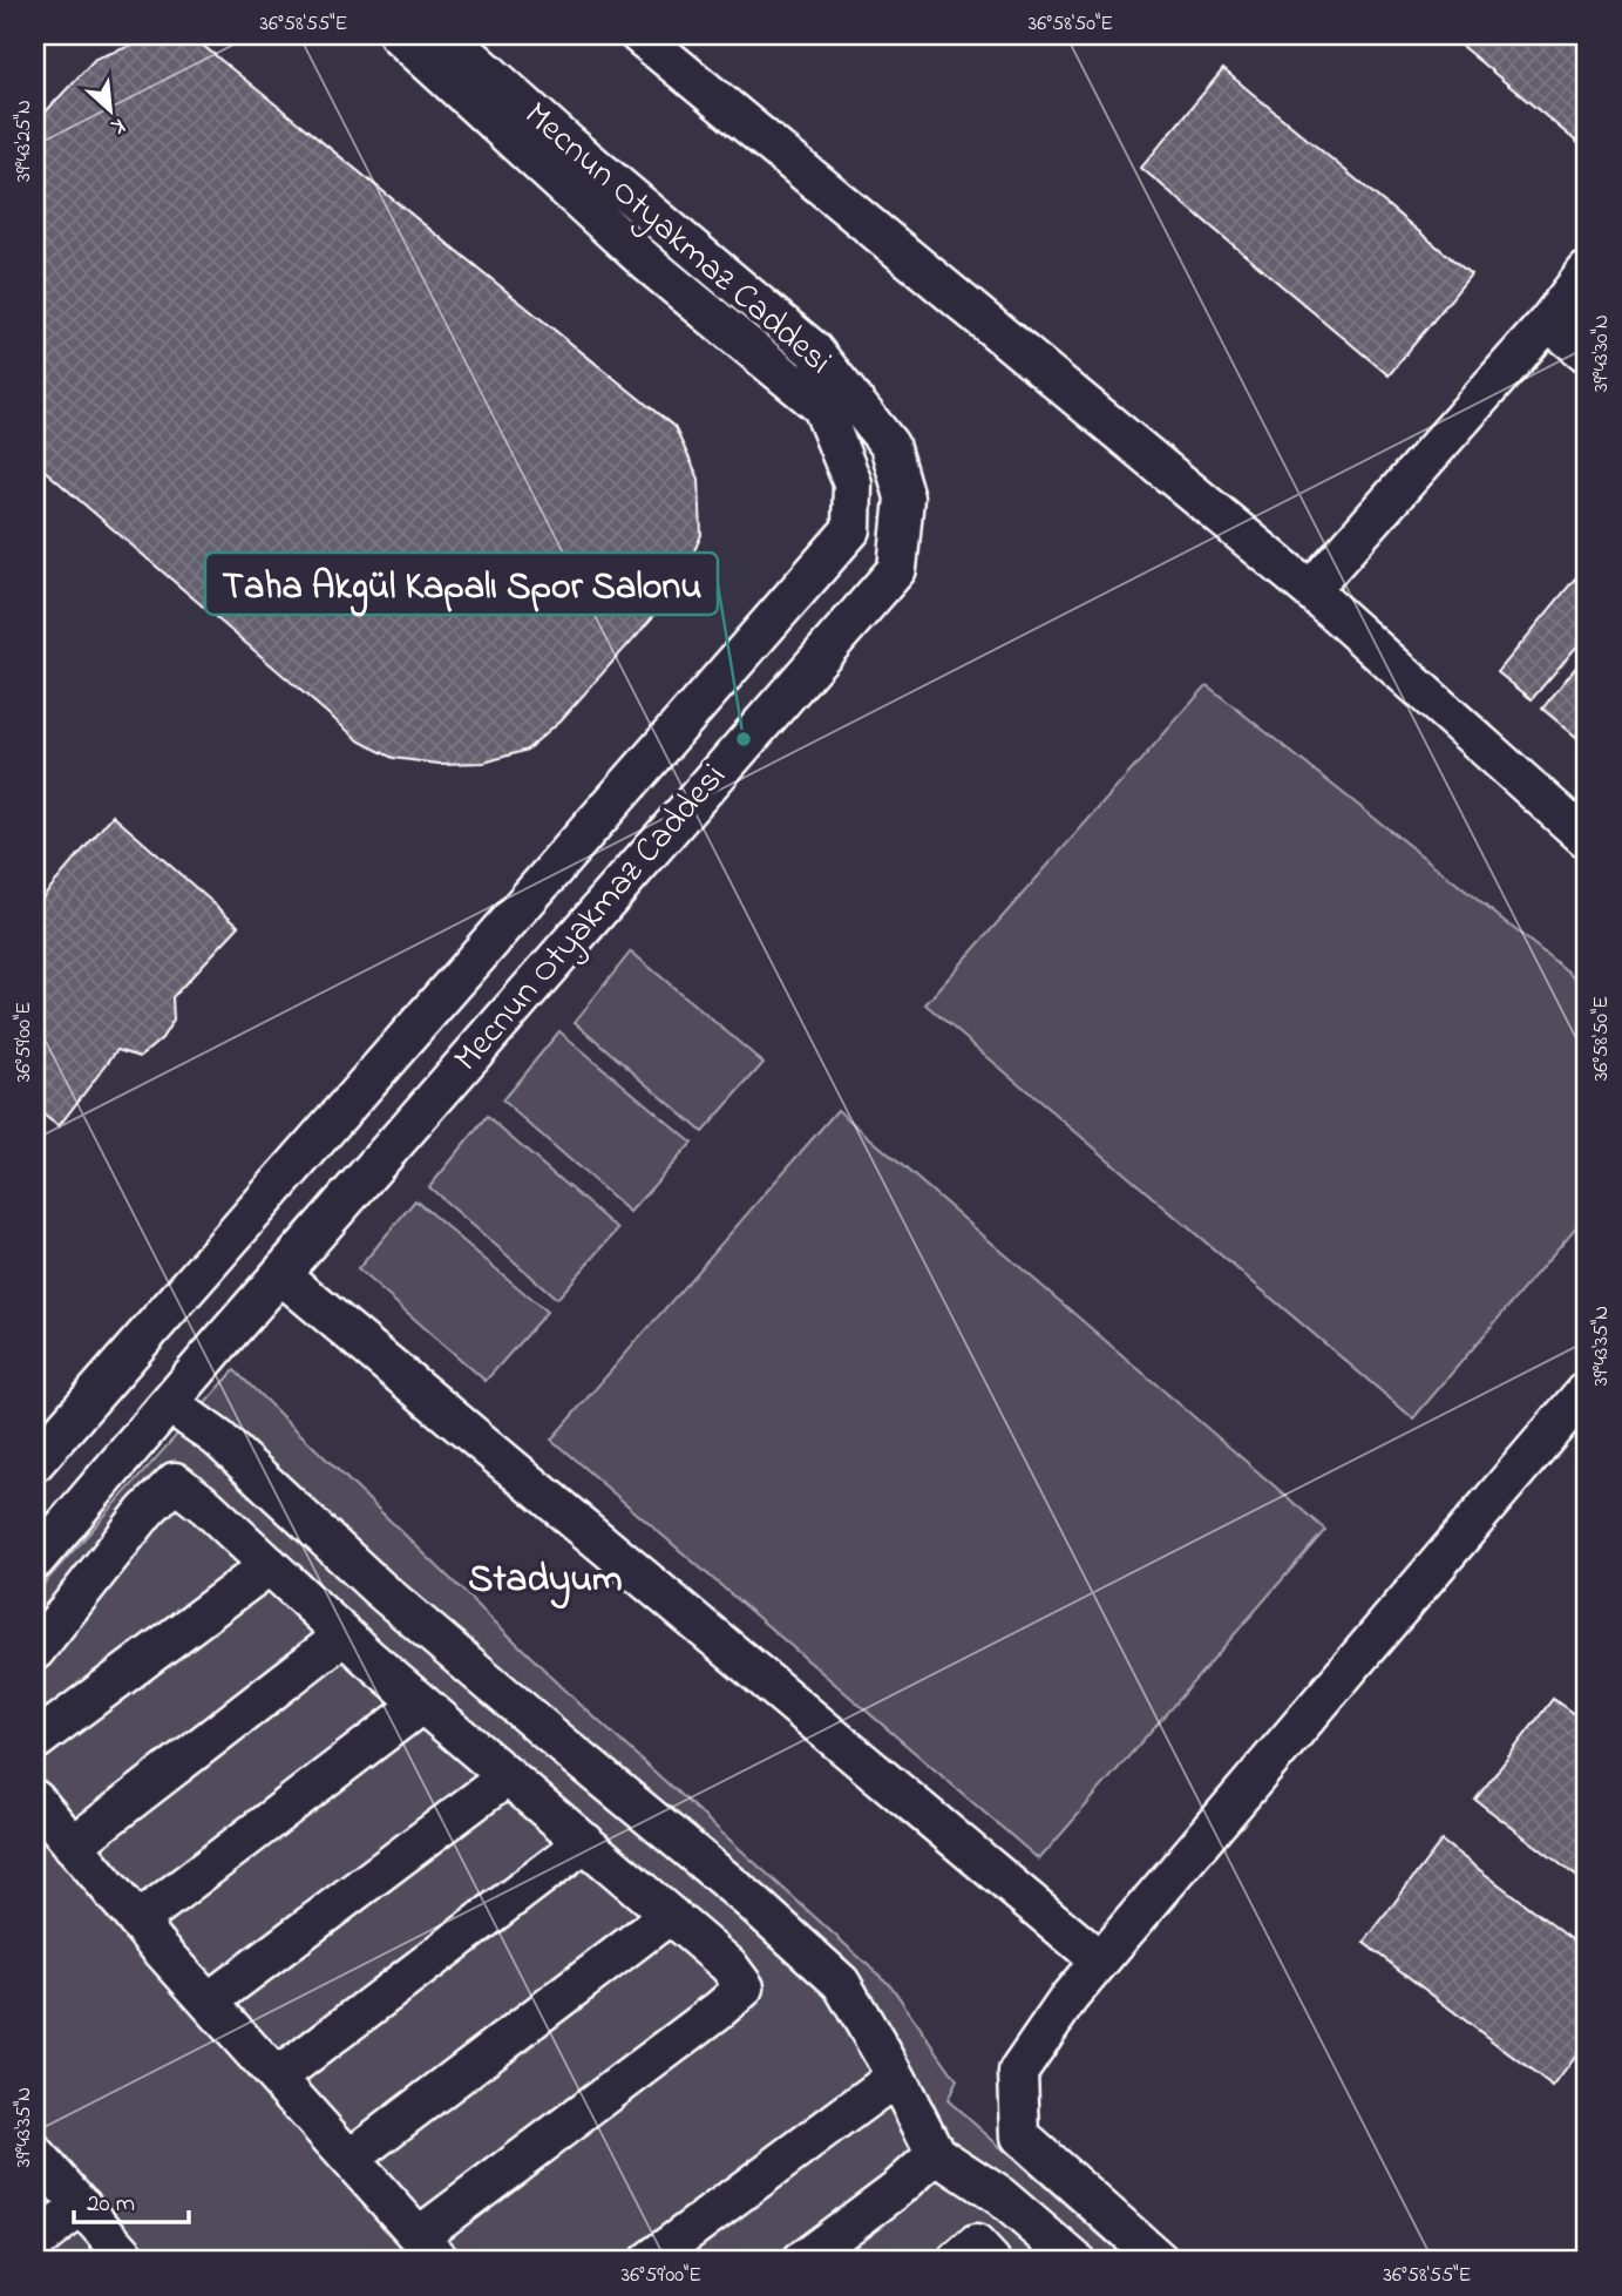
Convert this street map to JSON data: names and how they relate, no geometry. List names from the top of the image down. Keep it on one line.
{"streets":{"street":["Mecnun Otyakmaz Caddesi"]},"districts":["Stadyum"],"places":["Taha Akgül Kapalı Spor Salonu"],"scale_bar":"20 m","north":"bottom right","coordinates":["36°58'55\"E","36°58'50\"E","39°43'25\"N","39°43'30\"N","36°59'00\"E","39°43'35\"N"]}
